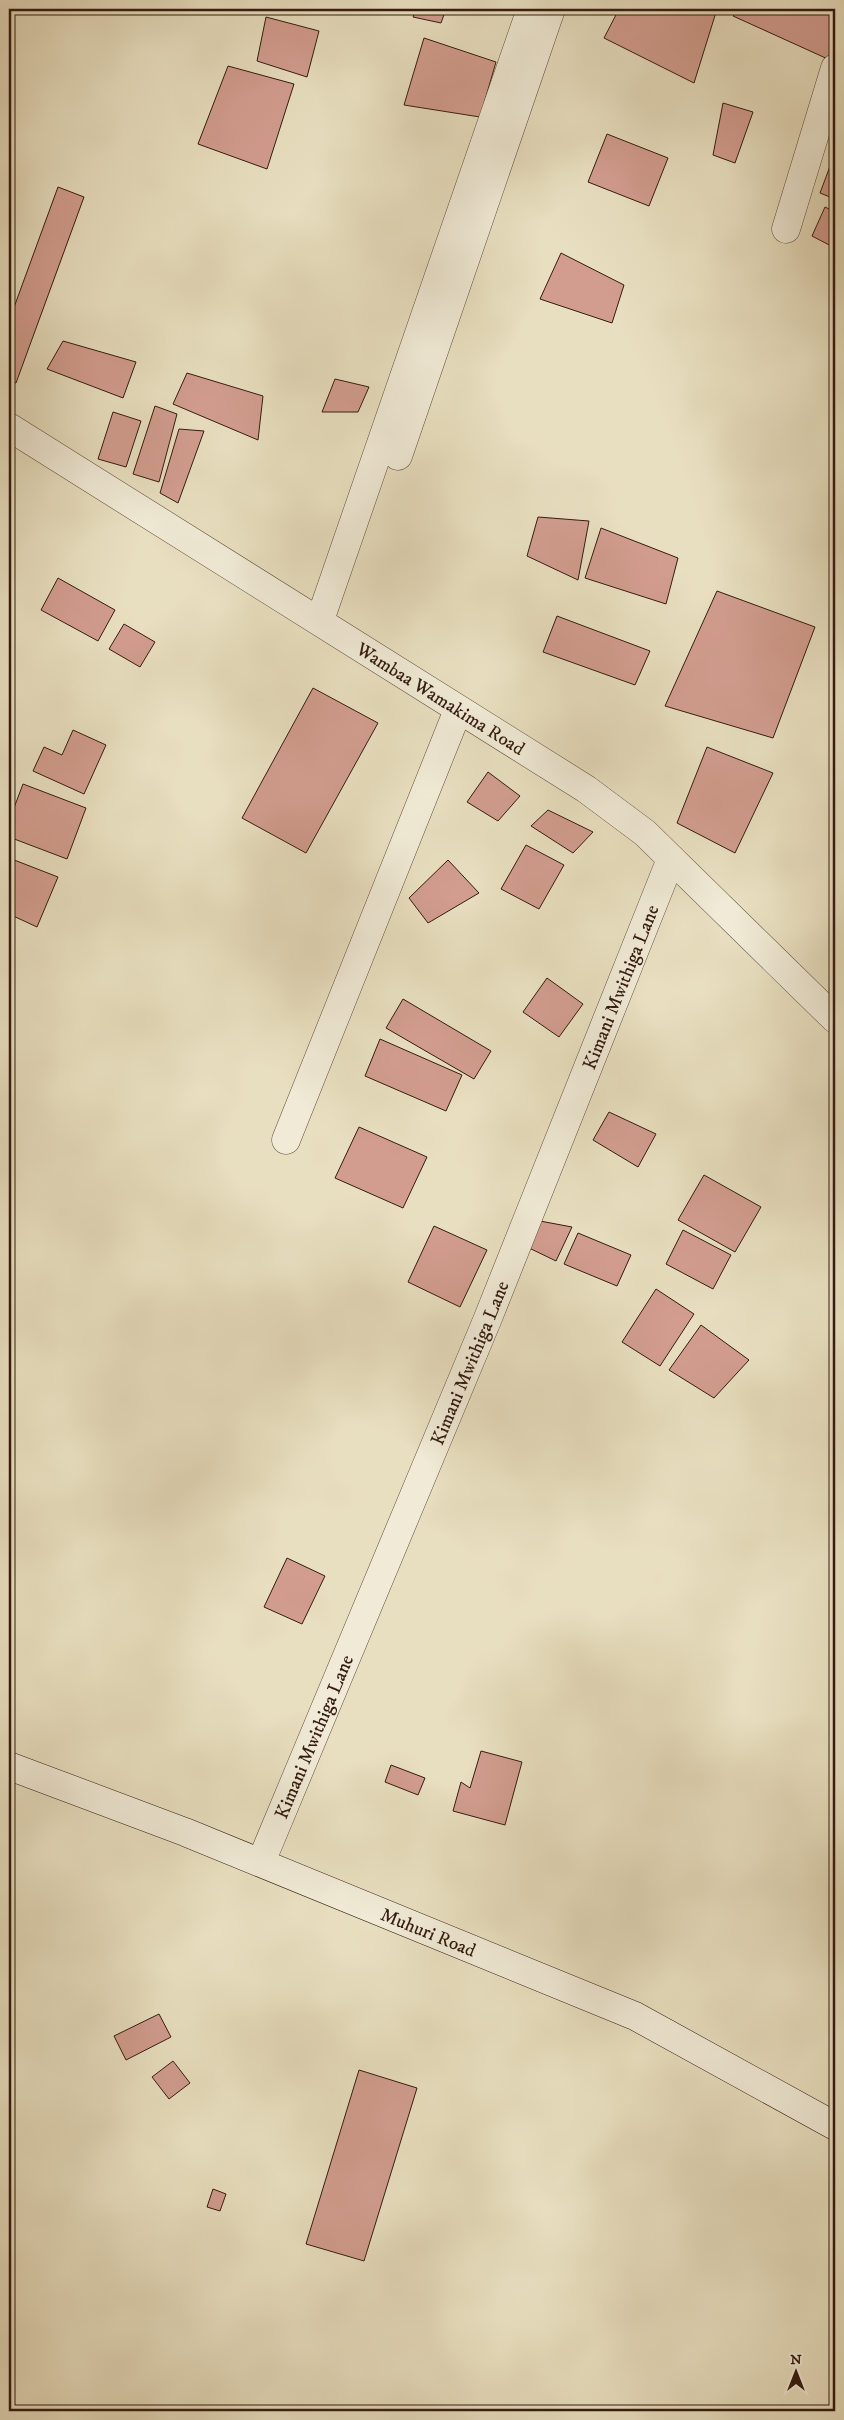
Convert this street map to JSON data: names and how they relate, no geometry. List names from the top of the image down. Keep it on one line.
{"streets":{"street":["Wambaa Wamakima Road","Kimani Mwithiga Lane","Muhuri Road"]},"crossings":[["Wambaa Wamakima Road","Kimani Mwithiga Lane"],["Kimani Mwithiga Lane","Muhuri Road"]],"north":"top"}
